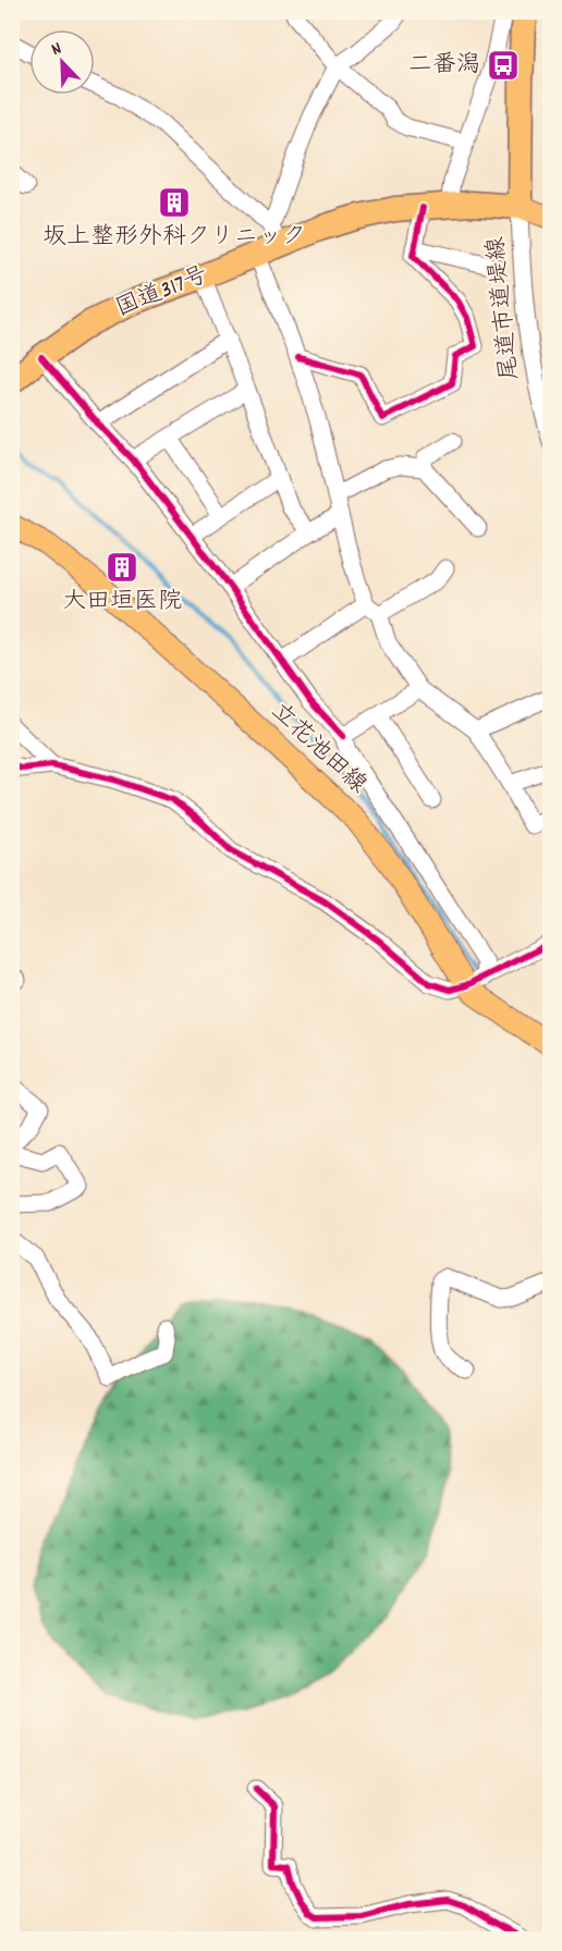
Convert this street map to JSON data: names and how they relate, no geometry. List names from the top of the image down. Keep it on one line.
{"streets":{"highway":["国道317号"],"main road":["立花池田線"],"street":["尾道市道堤線"]},"crossings":[["国道317号","尾道市道堤線"]],"places":{"bus stop":["二番潟"],"building":["坂上整形外科クリニック","大田垣医院"]},"north":"top left"}
